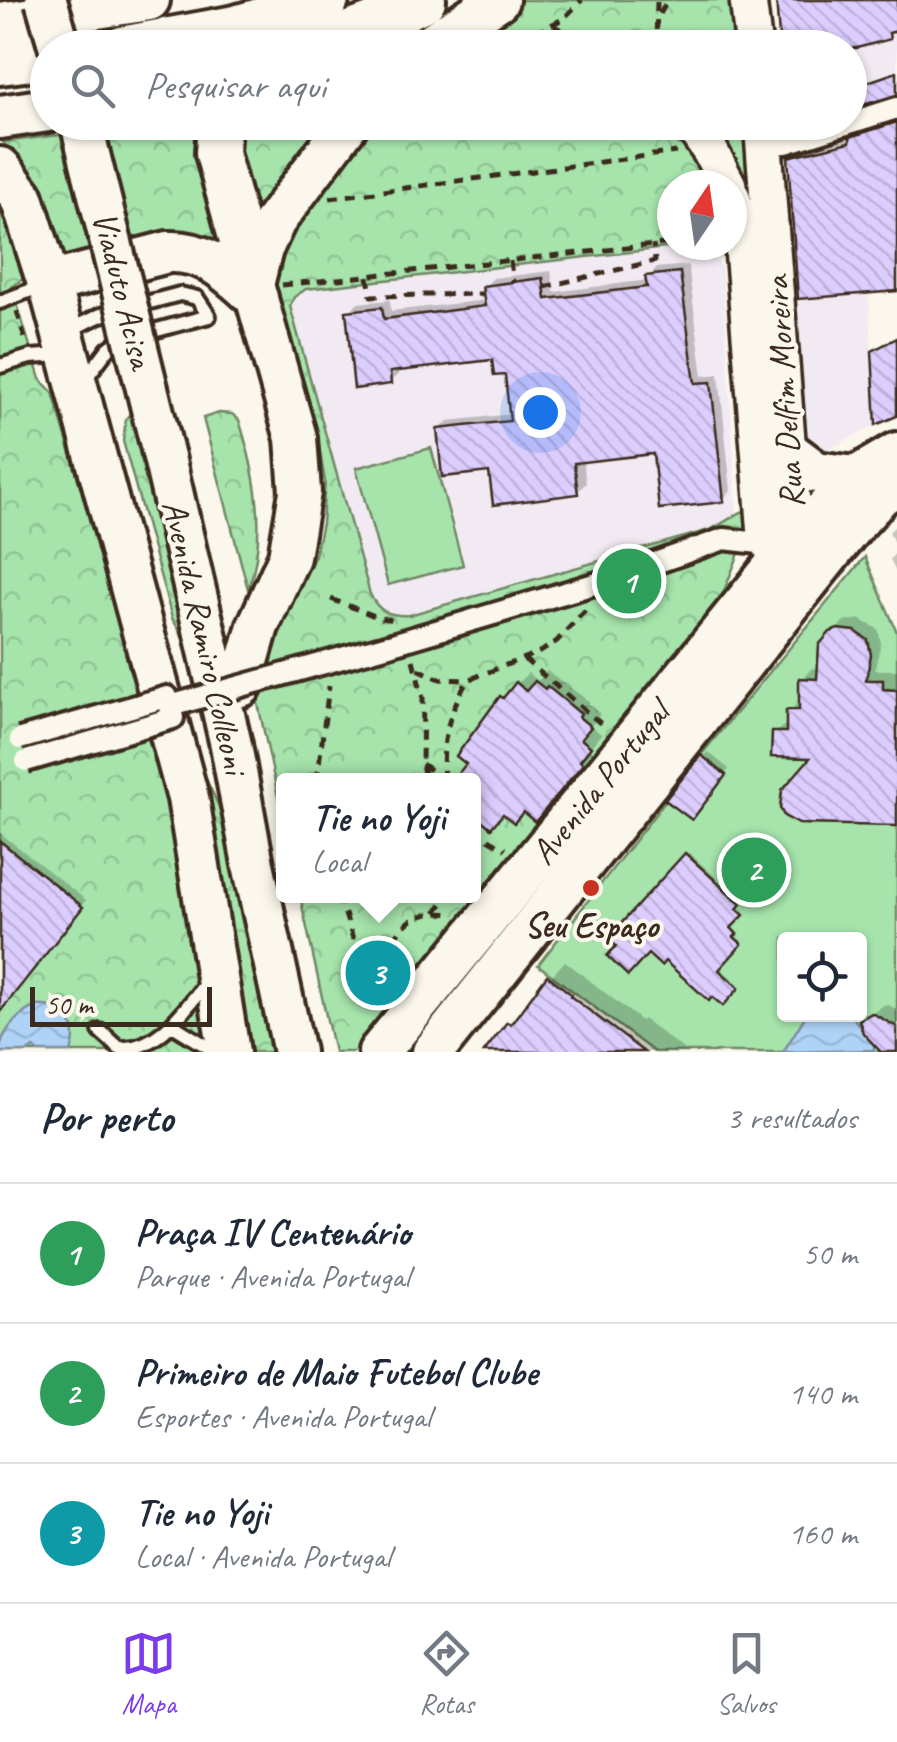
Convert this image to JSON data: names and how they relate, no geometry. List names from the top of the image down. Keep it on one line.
{"streets":{"main road":["Viaduto Acisa","Rua Delfim Moreira","Avenida Ramiro Colleoni","Avenida Portugal"]},"crossings":[["Viaduto Acisa","Avenida Ramiro Colleoni"],["Rua Delfim Moreira","Avenida Portugal"]],"places":["Seu Espaço"],"scale_bar":"50 m","north":"top","page":{"search":"Pesquisar aqui","pins":["1","2","3"],"popup":["Tie no Yoji","Local"],"scale":"50 m","heading":["Por perto","3 resultados"],"list":[{"mark":"1","name":"Praça IV Centenário","note":"Parque · Avenida Portugal","value":"50 m"},{"mark":"2","name":"Primeiro de Maio Futebol Clube","note":"Esportes · Avenida Portugal","value":"140 m"},{"mark":"3","name":"Tie no Yoji","note":"Local · Avenida Portugal","value":"160 m"}],"nav":["Mapa","Rotas","Salvos"]}}
